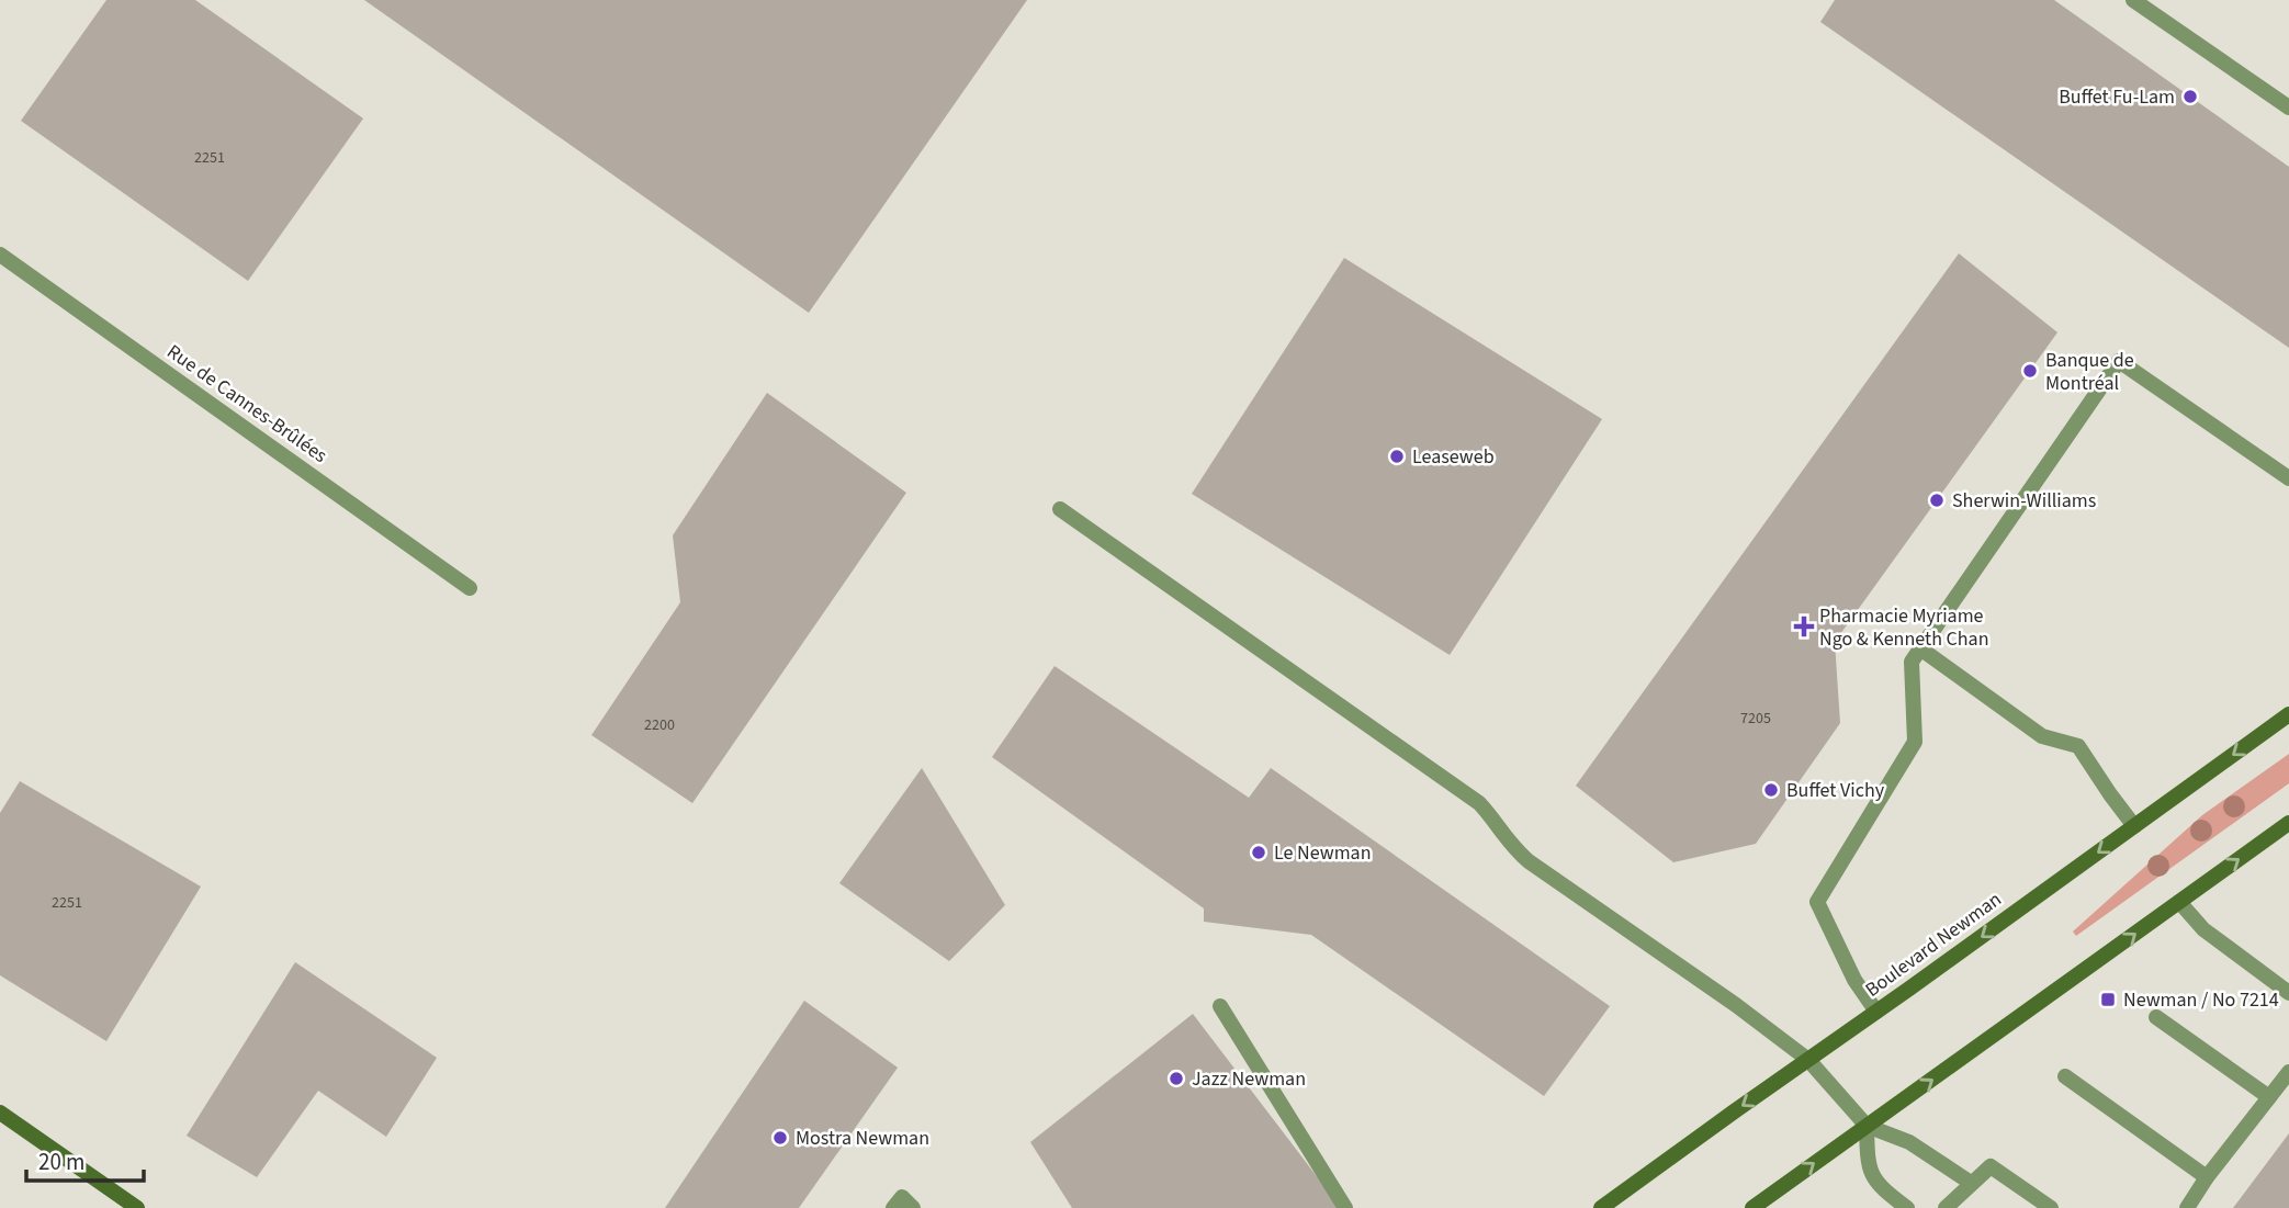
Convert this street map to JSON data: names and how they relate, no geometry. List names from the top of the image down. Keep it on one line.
{"streets":{"main road":["Boulevard Newman"],"street":["Rue de Cannes-Brûlées"]},"places":{"other":["Buffet Fu-Lam","Banque de Montréal","Leaseweb","Sherwin-Williams","Buffet Vichy","Le Newman","Jazz Newman","Mostra Newman"],"health":["Pharmacie Myriame Ngo & Kenneth Chan"],"transit":["Newman / No 7214"]},"house_numbers":["2251","7205","2200","2251"],"scale_bar":"20 m"}
